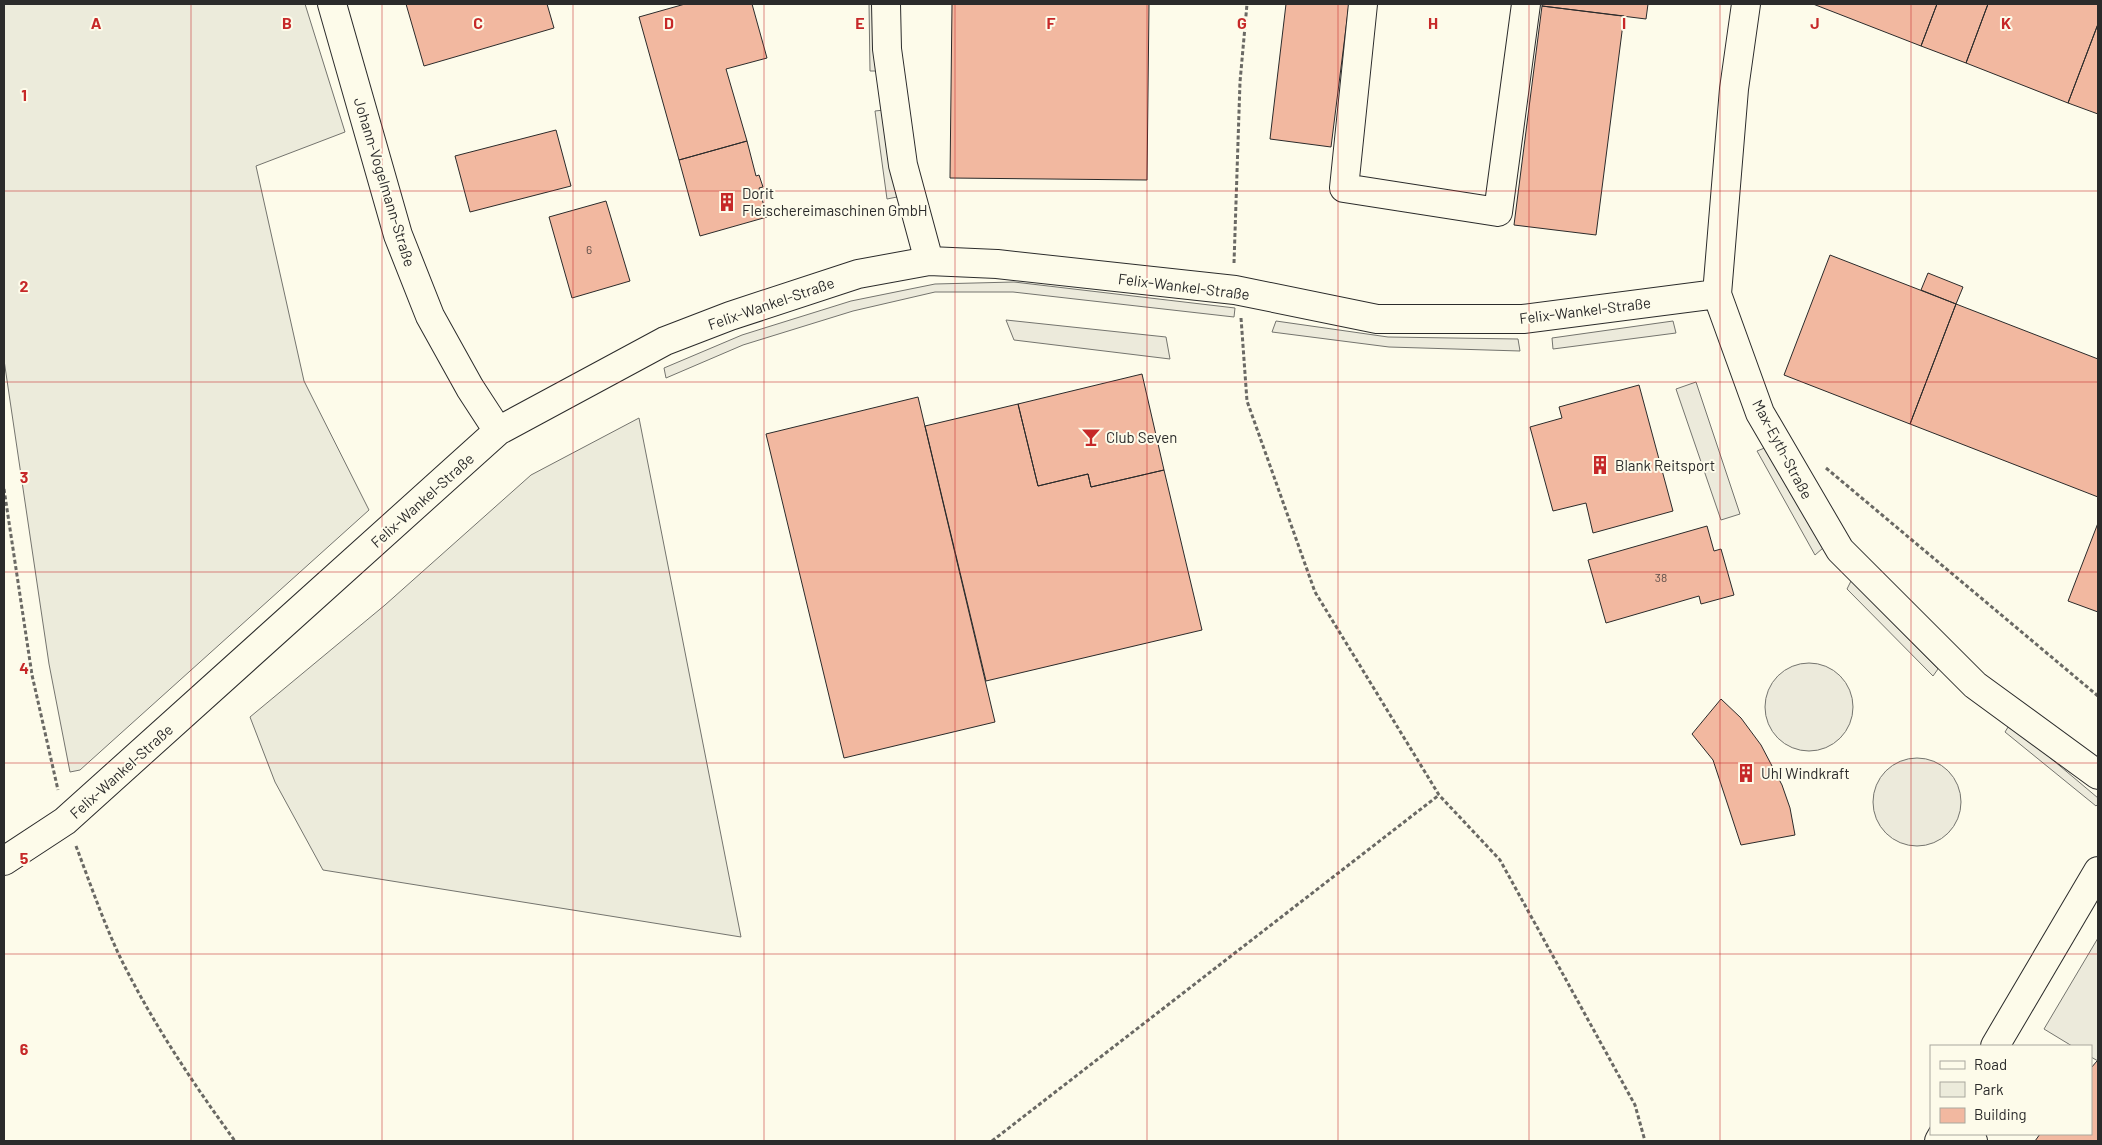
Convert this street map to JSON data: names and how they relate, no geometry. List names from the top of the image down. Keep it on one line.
{"streets":{"street":["Johann-Vogelmann-Straße","Felix-Wankel-Straße","Max-Eyth-Straße"]},"crossings":[["Johann-Vogelmann-Straße","Felix-Wankel-Straße"],["Felix-Wankel-Straße","Max-Eyth-Straße"]],"places":{"building":["Dorit Fleischereimaschinen GmbH","Blank Reitsport","Uhl Windkraft"],"bar":["Club Seven"]},"house_numbers":["6","38"],"legend":["Road","Park","Building"],"grid":{"columns":["A","B","C","D","E","F","G","H","I","J","K"],"rows":["1","2","3","4","5","6"]}}
